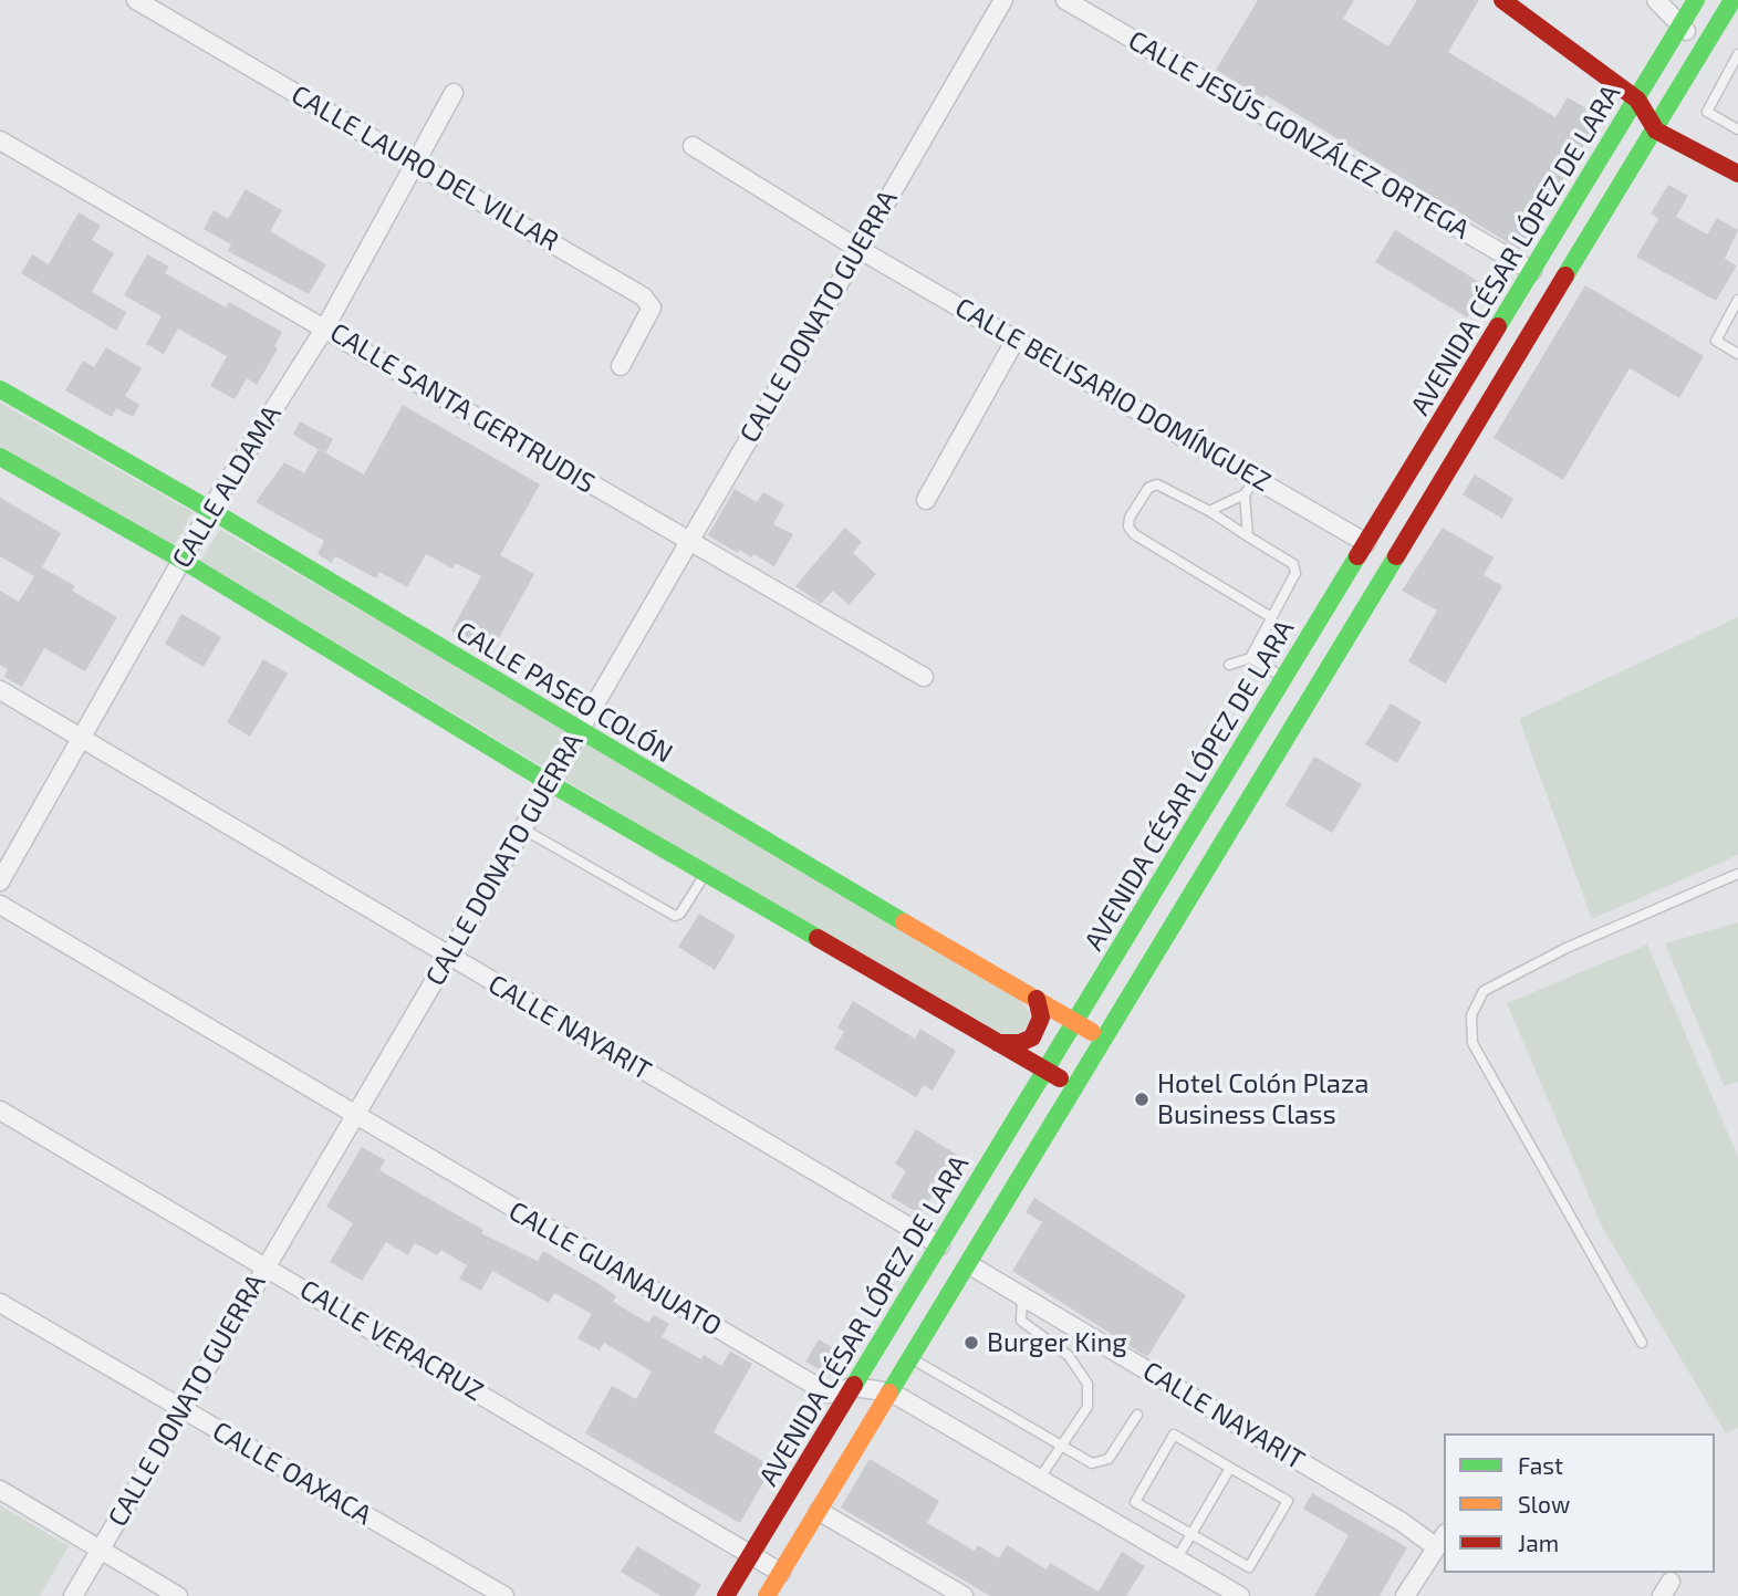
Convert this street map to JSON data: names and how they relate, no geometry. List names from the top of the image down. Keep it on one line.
{"streets":{"main road":["AVENIDA CÉSAR LÓPEZ DE LARA","CALLE PASEO COLÓN"],"street":["CALLE JESÚS GONZÁLEZ ORTEGA","CALLE LAURO DEL VILLAR","CALLE DONATO GUERRA","CALLE BELISARIO DOMÍNGUEZ","CALLE SANTA GERTRUDIS","CALLE ALDAMA","CALLE NAYARIT","CALLE GUANAJUATO","CALLE VERACRUZ","CALLE OAXACA"]},"crossings":[["CALLE JESÚS GONZÁLEZ ORTEGA","AVENIDA CÉSAR LÓPEZ DE LARA"],["CALLE LAURO DEL VILLAR","CALLE ALDAMA"],["AVENIDA CÉSAR LÓPEZ DE LARA","CALLE BELISARIO DOMÍNGUEZ"],["AVENIDA CÉSAR LÓPEZ DE LARA","CALLE PASEO COLÓN"],["AVENIDA CÉSAR LÓPEZ DE LARA","CALLE NAYARIT"],["AVENIDA CÉSAR LÓPEZ DE LARA","CALLE GUANAJUATO"],["AVENIDA CÉSAR LÓPEZ DE LARA","CALLE VERACRUZ"],["CALLE DONATO GUERRA","CALLE BELISARIO DOMÍNGUEZ"],["CALLE DONATO GUERRA","CALLE SANTA GERTRUDIS"],["CALLE DONATO GUERRA","CALLE PASEO COLÓN"],["CALLE DONATO GUERRA","CALLE NAYARIT"],["CALLE DONATO GUERRA","CALLE GUANAJUATO"],["CALLE DONATO GUERRA","CALLE VERACRUZ"],["CALLE DONATO GUERRA","CALLE OAXACA"],["CALLE SANTA GERTRUDIS","CALLE ALDAMA"],["CALLE ALDAMA","CALLE PASEO COLÓN"],["CALLE ALDAMA","CALLE NAYARIT"]],"places":["Hotel Colón Plaza Business Class","Burger King"],"legend":["Fast","Slow","Jam"]}
